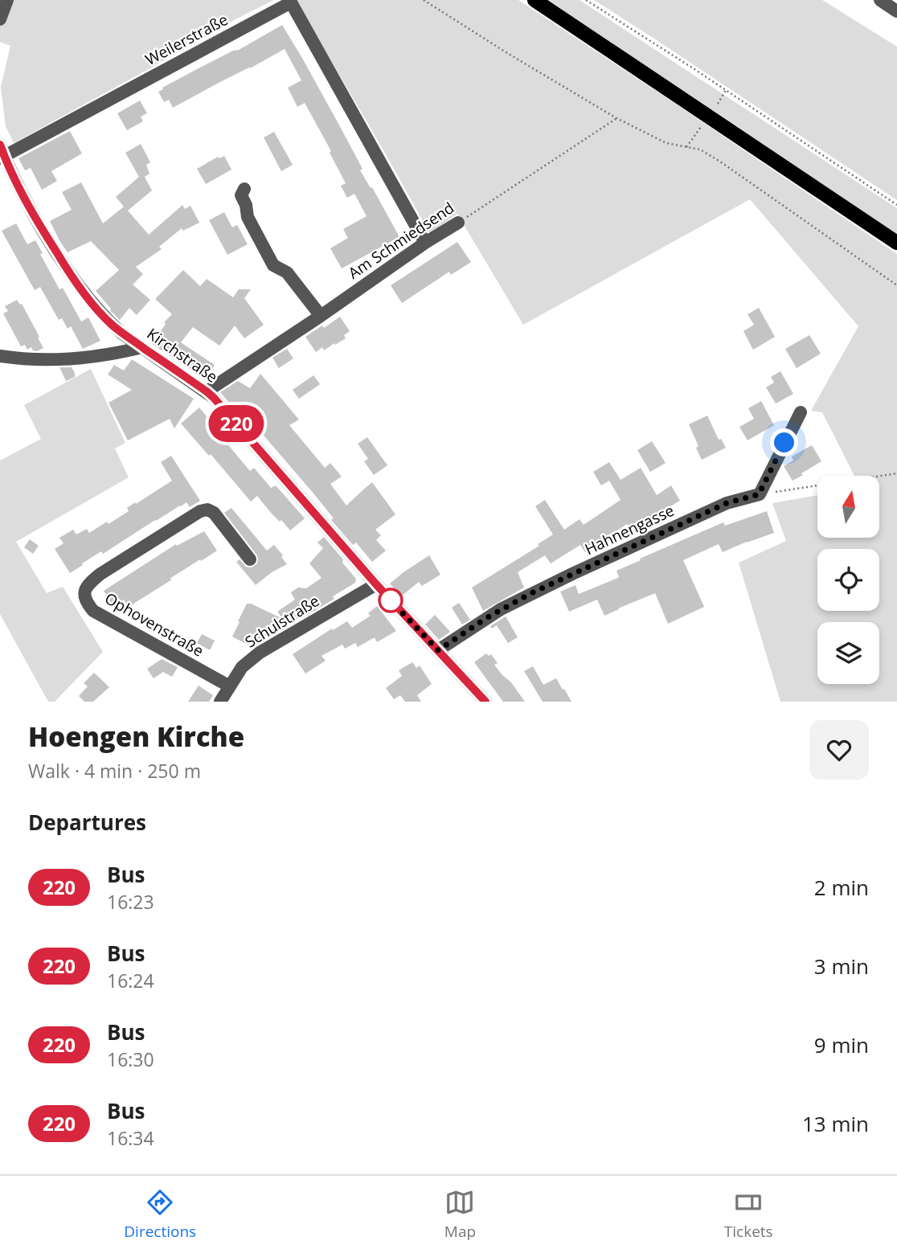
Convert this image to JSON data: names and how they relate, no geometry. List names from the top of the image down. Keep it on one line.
{"streets":{"street":["Weilerstraße","Am Schmiedsend","Kirchstraße","Hahnengasse","Schulstraße","Ophovenstraße"]},"crossings":[["Weilerstraße","Am Schmiedsend"],["Weilerstraße","Kirchstraße"],["Am Schmiedsend","Kirchstraße"],["Kirchstraße","Hahnengasse"],["Kirchstraße","Schulstraße"],["Schulstraße","Ophovenstraße"]],"lines":["bus line 220"],"north":"top","page":{"on_map":"220","heading":[["Hoengen Kirche","Walk · 4 min · 250 m"],"Departures"],"list":[{"mark":"220","name":"Bus","note":"16:23","value":"2 min"},{"mark":"220","name":"Bus","note":"16:24","value":"3 min"},{"mark":"220","name":"Bus","note":"16:30","value":"9 min"},{"mark":"220","name":"Bus","note":"16:34","value":"13 min"}],"tabs":["Directions","Map","Tickets"]}}
